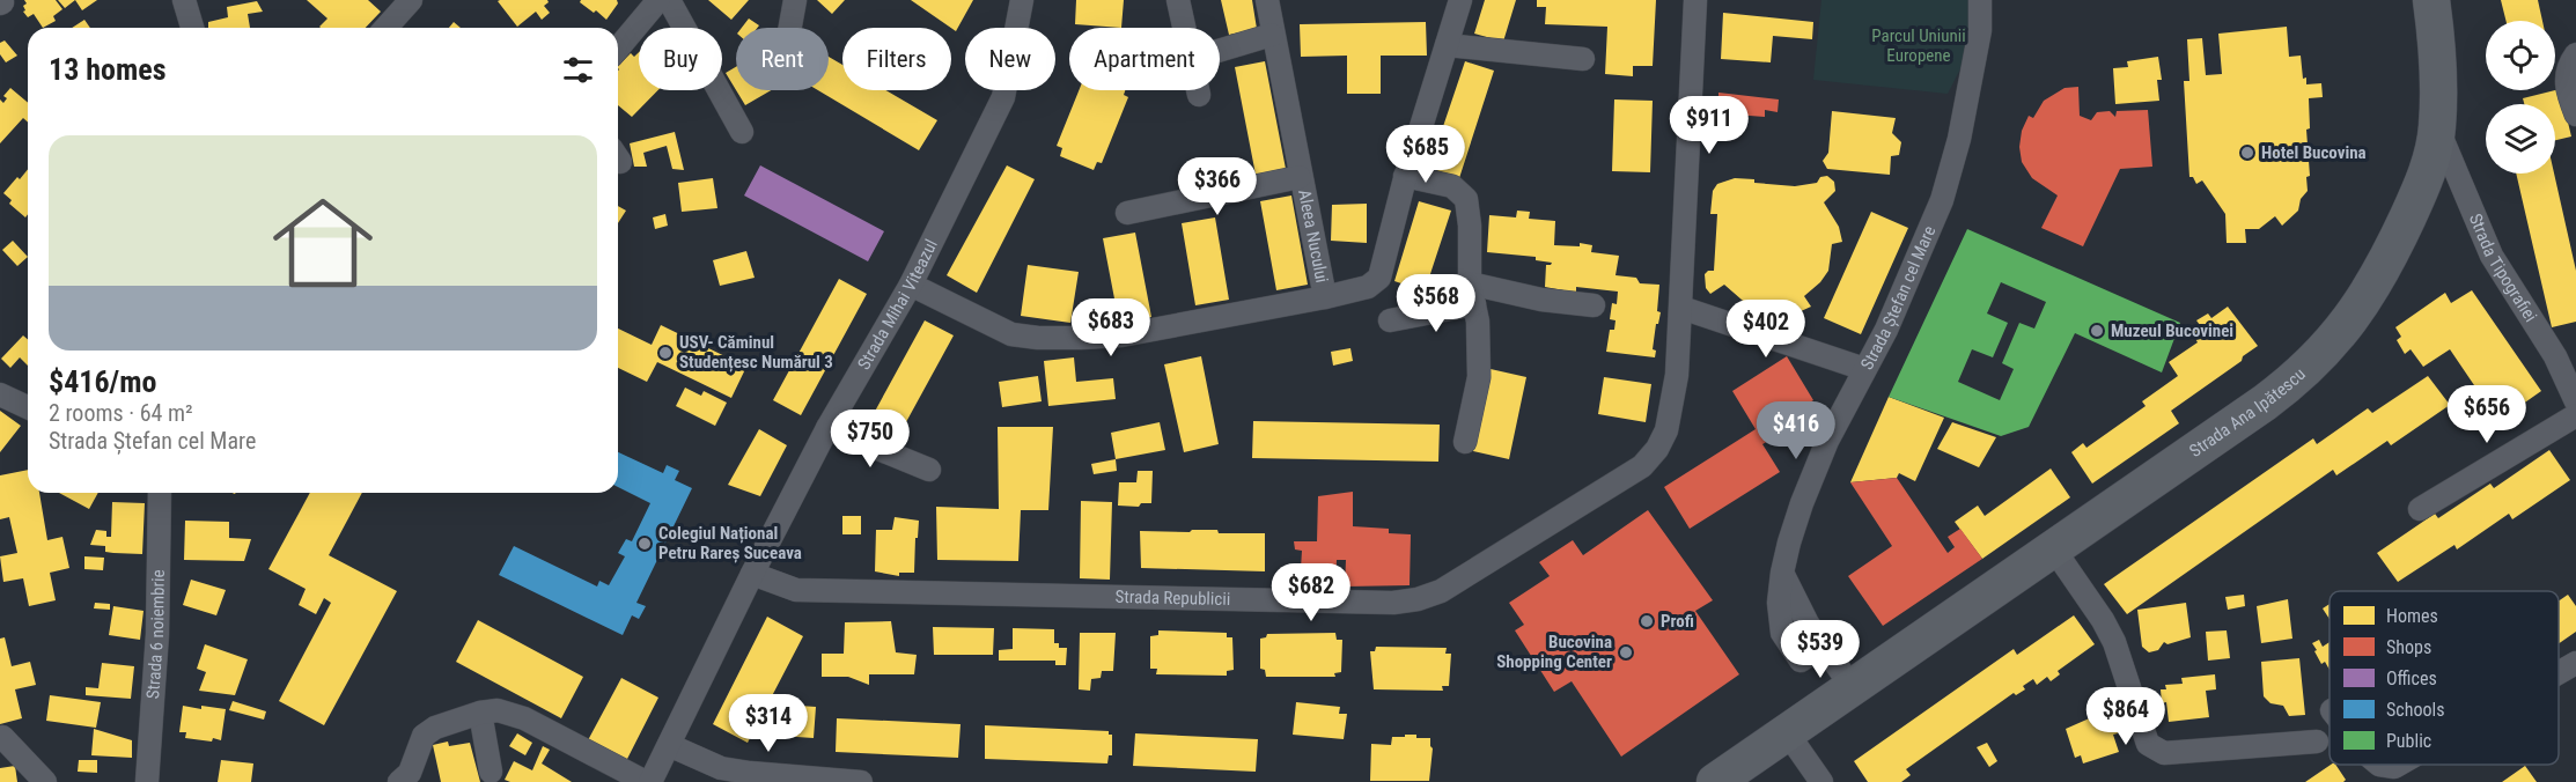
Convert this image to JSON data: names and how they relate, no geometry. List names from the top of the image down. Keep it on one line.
{"streets":{"main road":["Strada Ana Ipătescu"],"street":["Aleea Nucului","Strada Tipografiei","Strada Ștefan cel Mare","Strada Mihai Viteazul","Strada Republicii","Strada 6 noiembrie"]},"crossings":[["Strada Tipografiei","Strada Ana Ipătescu"],["Strada Ștefan cel Mare","Strada Ana Ipătescu"],["Strada Mihai Viteazul","Strada Republicii"]],"parks":["Parcul Uniunii Europene"],"places":["Hotel Bucovina","Muzeul Bucovinei","USV- Căminul Studențesc Numărul 3","Colegiul Național Petru Rareș Suceava","Profi","Bucovina Shopping Center"],"legend":["Homes","Shops","Offices","Schools","Public"],"page":{"chip":["Buy","Rent","Filters","New","Apartment"],"heading":"13 homes","price":["$911","$685","$366","$568","$683","$402","$656","$416","$750","$682","$539","$864","$314"],"list":[{"name":"$416/mo","note":"2 rooms · 64 m² · Strada Ștefan cel Mare"}]}}
